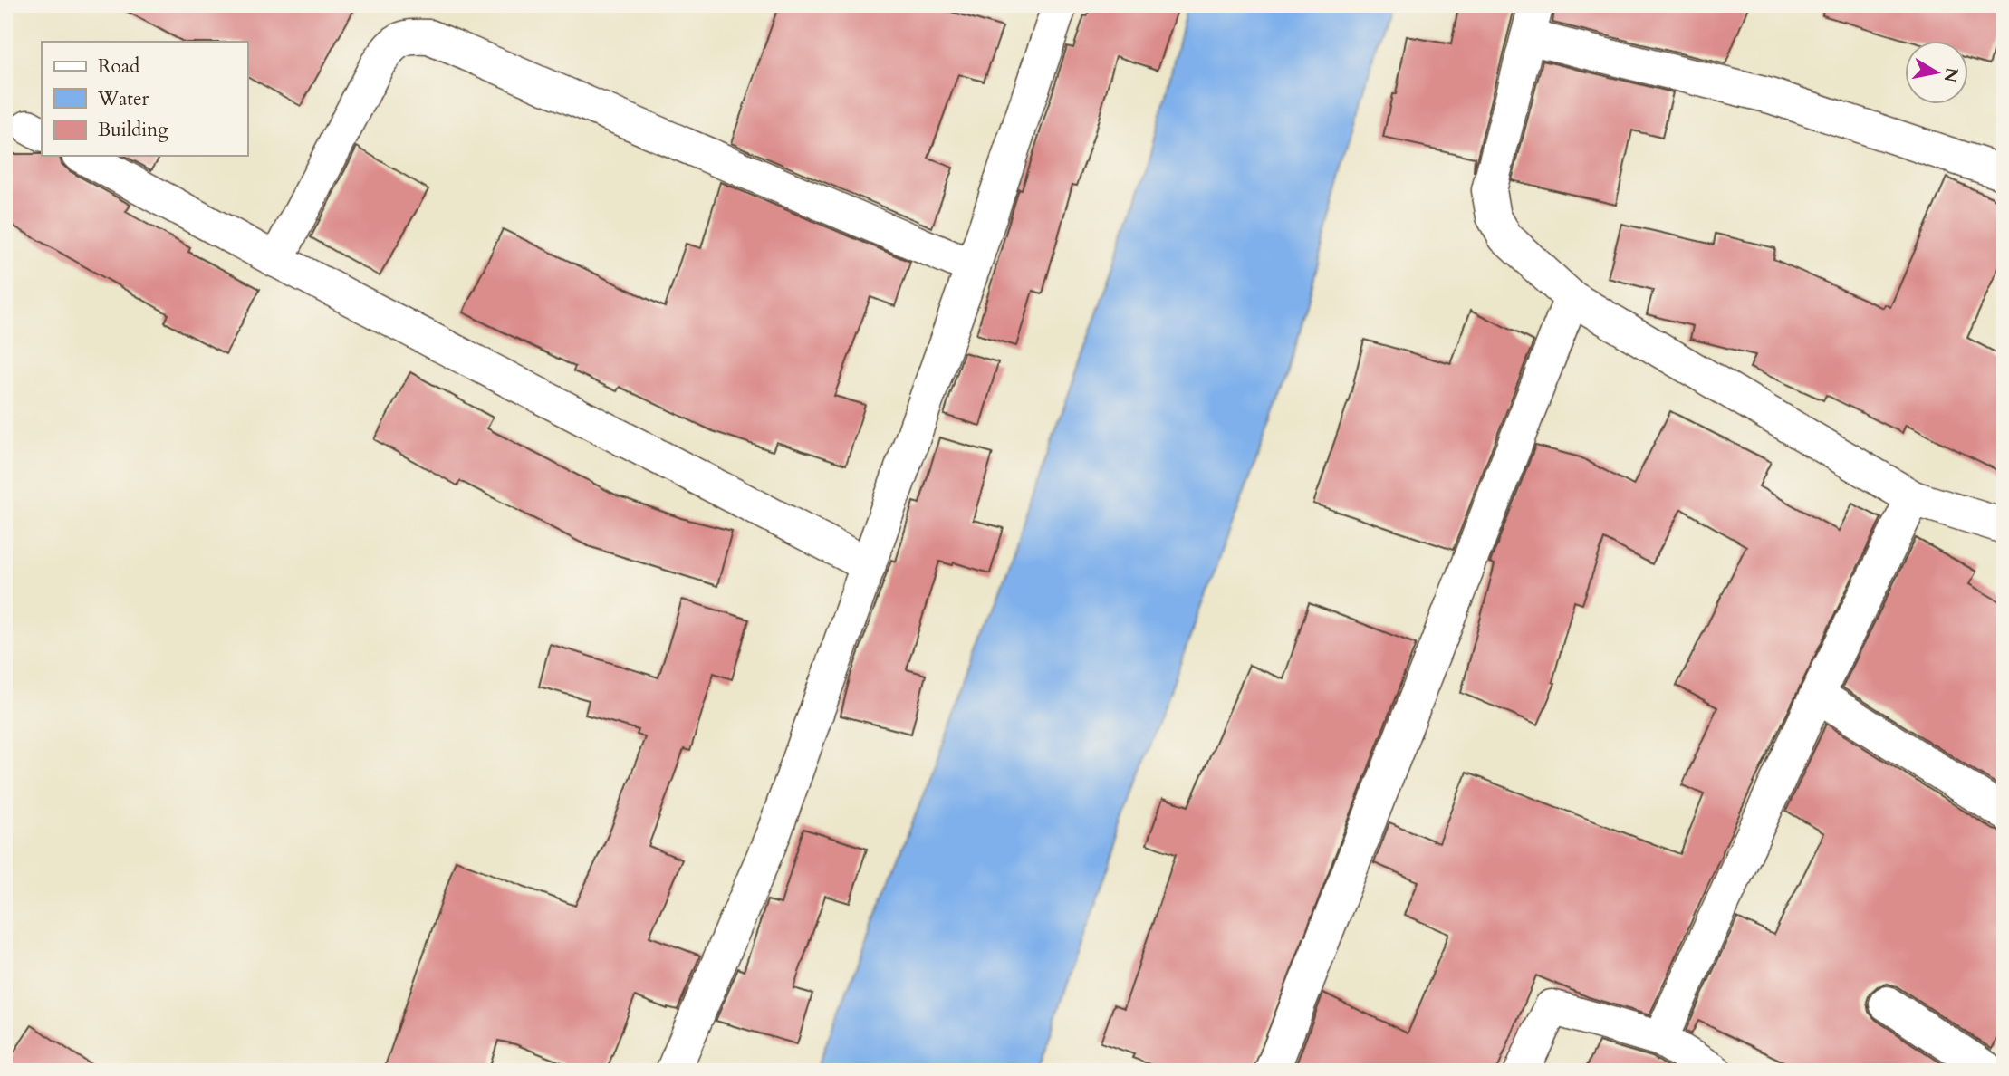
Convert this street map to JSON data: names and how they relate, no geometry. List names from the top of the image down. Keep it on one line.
{"legend":["Road","Water","Building"],"north":"right"}
